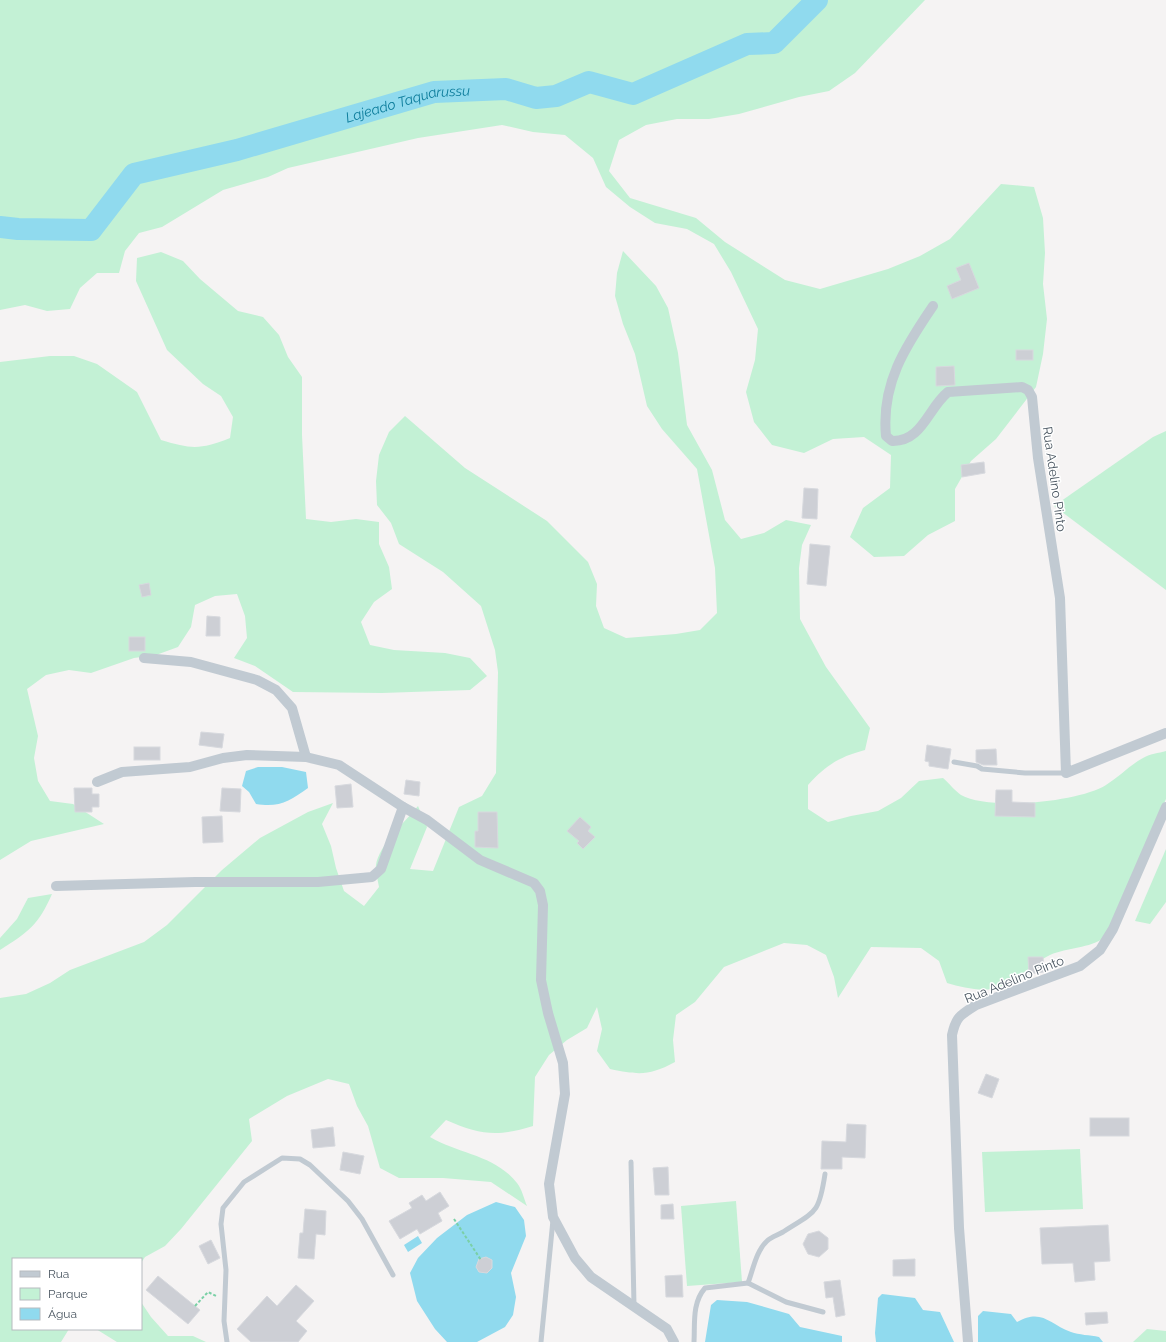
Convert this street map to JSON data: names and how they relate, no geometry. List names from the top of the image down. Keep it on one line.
{"streets":{"street":["Rua Adelino Pinto"]},"water":["Lajeado Taquarussu"],"legend":["Rua","Parque","Água"]}
